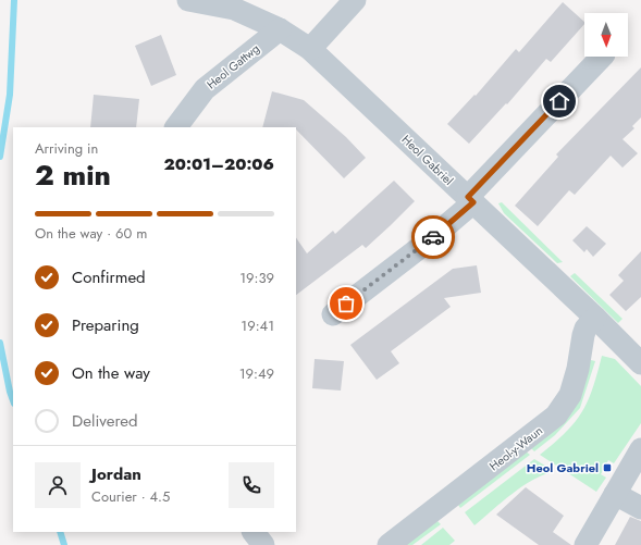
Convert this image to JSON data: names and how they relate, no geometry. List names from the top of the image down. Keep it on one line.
{"streets":{"street":["Heol Gattwg","Heol Gabriel","Heol-y-Waun"]},"crossings":[["Heol Gattwg","Heol Gabriel"],["Heol Gabriel","Heol-y-Waun"]],"places":{"transit":["Heol Gabriel"]},"north":"bottom","page":{"heading":["2 min","Arriving in","20:01–20:06"],"panel":["Jordan","Courier · 4.5"],"bar":"On the way · 60 m","list":[["Confirmed","19:39"],["Preparing","19:41"],["On the way","19:49"],"Delivered"]}}
